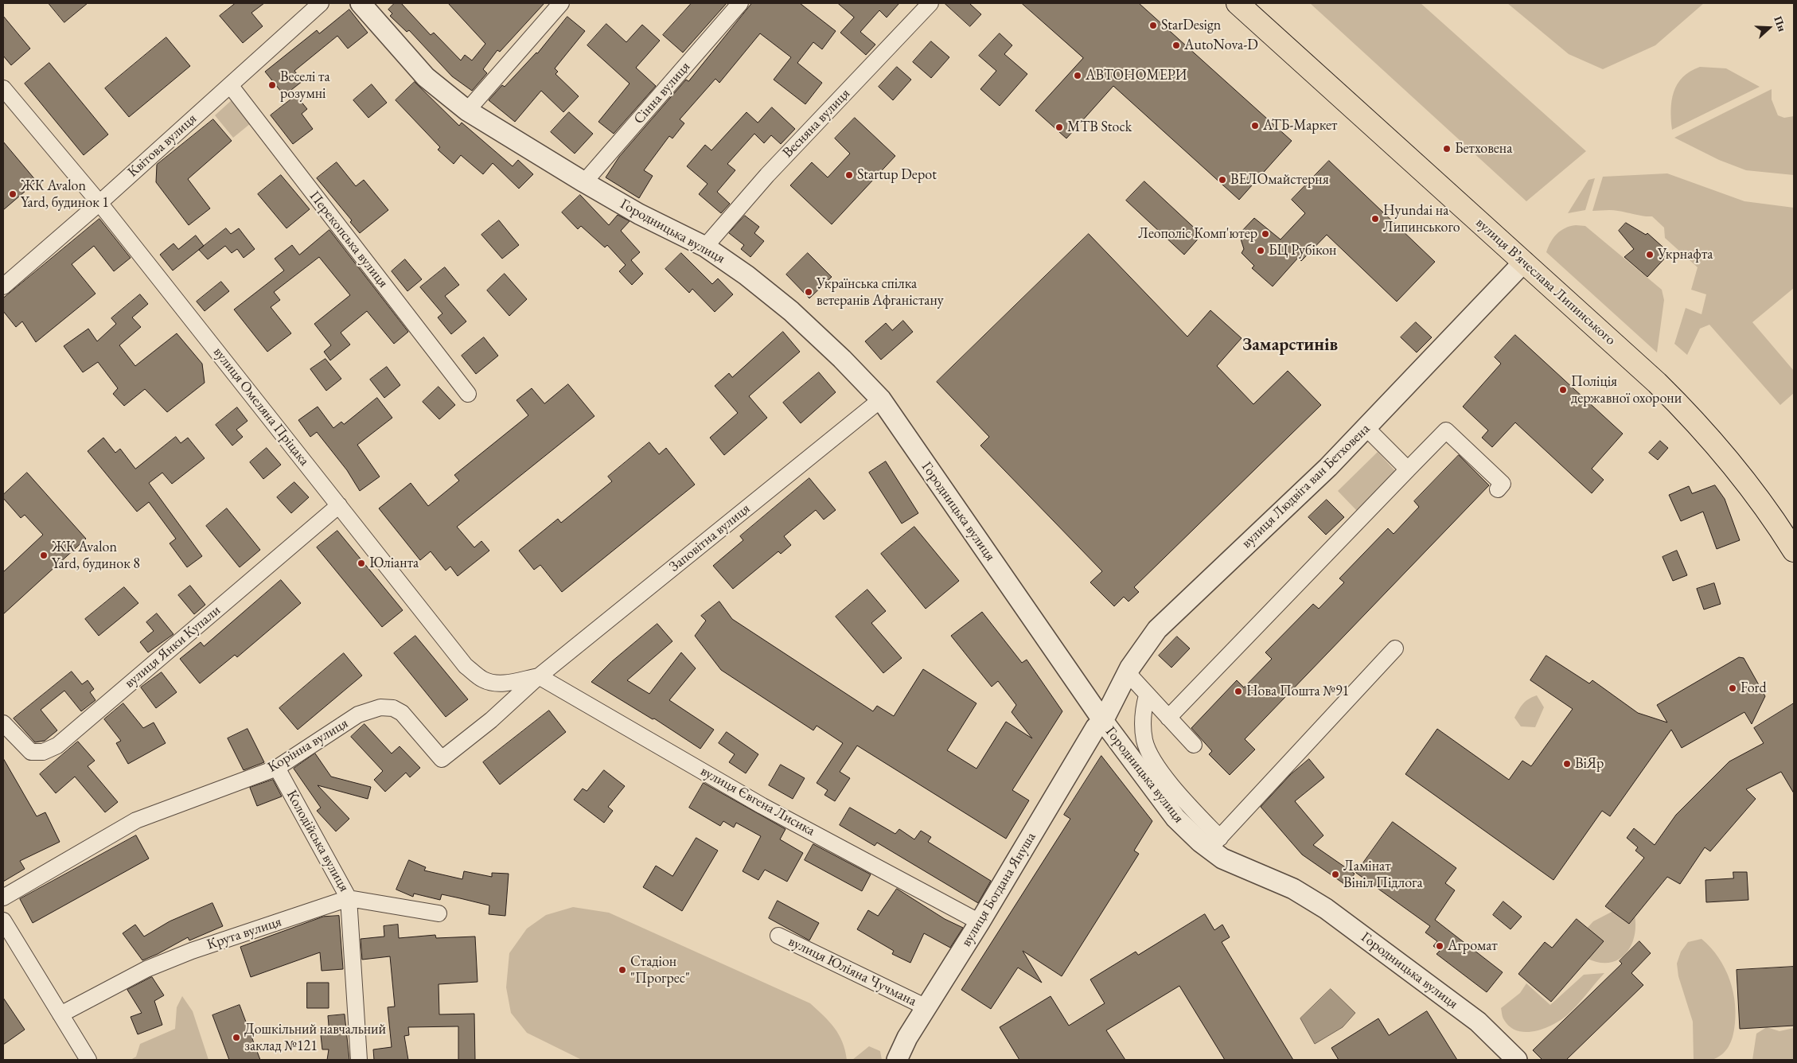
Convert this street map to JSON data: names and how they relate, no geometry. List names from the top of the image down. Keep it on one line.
{"streets":{"main road":["вулиця Вʼячеслава Липинського"],"street":["Сінна вулиця","Весняна вулиця","Квітова вулиця","Городницька вулиця","Перекопська вулиця","вулиця Омеляна Пріцака","вулиця Людвіга ван Бетховена","Заповітна вулиця","вулиця Янки Купали","Корінна вулиця","вулиця Євгена Лисика","Колодійська вулиця","вулиця Богдана Януша","Крута вулиця","вулиця Юліяна Чучмана"]},"crossings":[["Сінна вулиця","Городницька вулиця"],["Весняна вулиця","Городницька вулиця"],["Квітова вулиця","Перекопська вулиця"],["Квітова вулиця","вулиця Омеляна Пріцака"],["Городницька вулиця","вулиця Людвіга ван Бетховена"],["Городницька вулиця","Заповітна вулиця"],["Городницька вулиця","вулиця Богдана Януша"],["вулиця Вʼячеслава Липинського","вулиця Людвіга ван Бетховена"],["вулиця Омеляна Пріцака","Заповітна вулиця"],["вулиця Омеляна Пріцака","вулиця Янки Купали"],["вулиця Омеляна Пріцака","Корінна вулиця"],["вулиця Омеляна Пріцака","вулиця Євгена Лисика"],["вулиця Людвіга ван Бетховена","вулиця Богдана Януша"],["Заповітна вулиця","Корінна вулиця"],["Заповітна вулиця","вулиця Євгена Лисика"],["Корінна вулиця","вулиця Євгена Лисика"],["Корінна вулиця","Колодійська вулиця"],["вулиця Євгена Лисика","вулиця Богдана Януша"],["Колодійська вулиця","Крута вулиця"],["вулиця Богдана Януша","вулиця Юліяна Чучмана"]],"districts":["Замарстинів"],"places":["StarDesign","AutoNova-D","АВТОНОМЕРИ","Веселі та розумні","АТБ-Маркет","MTB Stock","Бетховена","Startup Depot","ВЕЛОмайстерня","ЖК Avalon Yard, будинок 1","Hyundai на Липинського","Леополіс Комп'ютер","БЦ Рубікон","Укрнафта","Українська спілка ветеранів Афганістану","Поліція державної охорони","ЖК Avalon Yard, будинок 8","Юліанта","Ford","Нова Пошта №91","ВіЯр","Ламінат Вініл Підлога","Агромат","Стадіон \"Прогрес\"","Дошкільний навчальний заклад №121"],"north":"right"}
